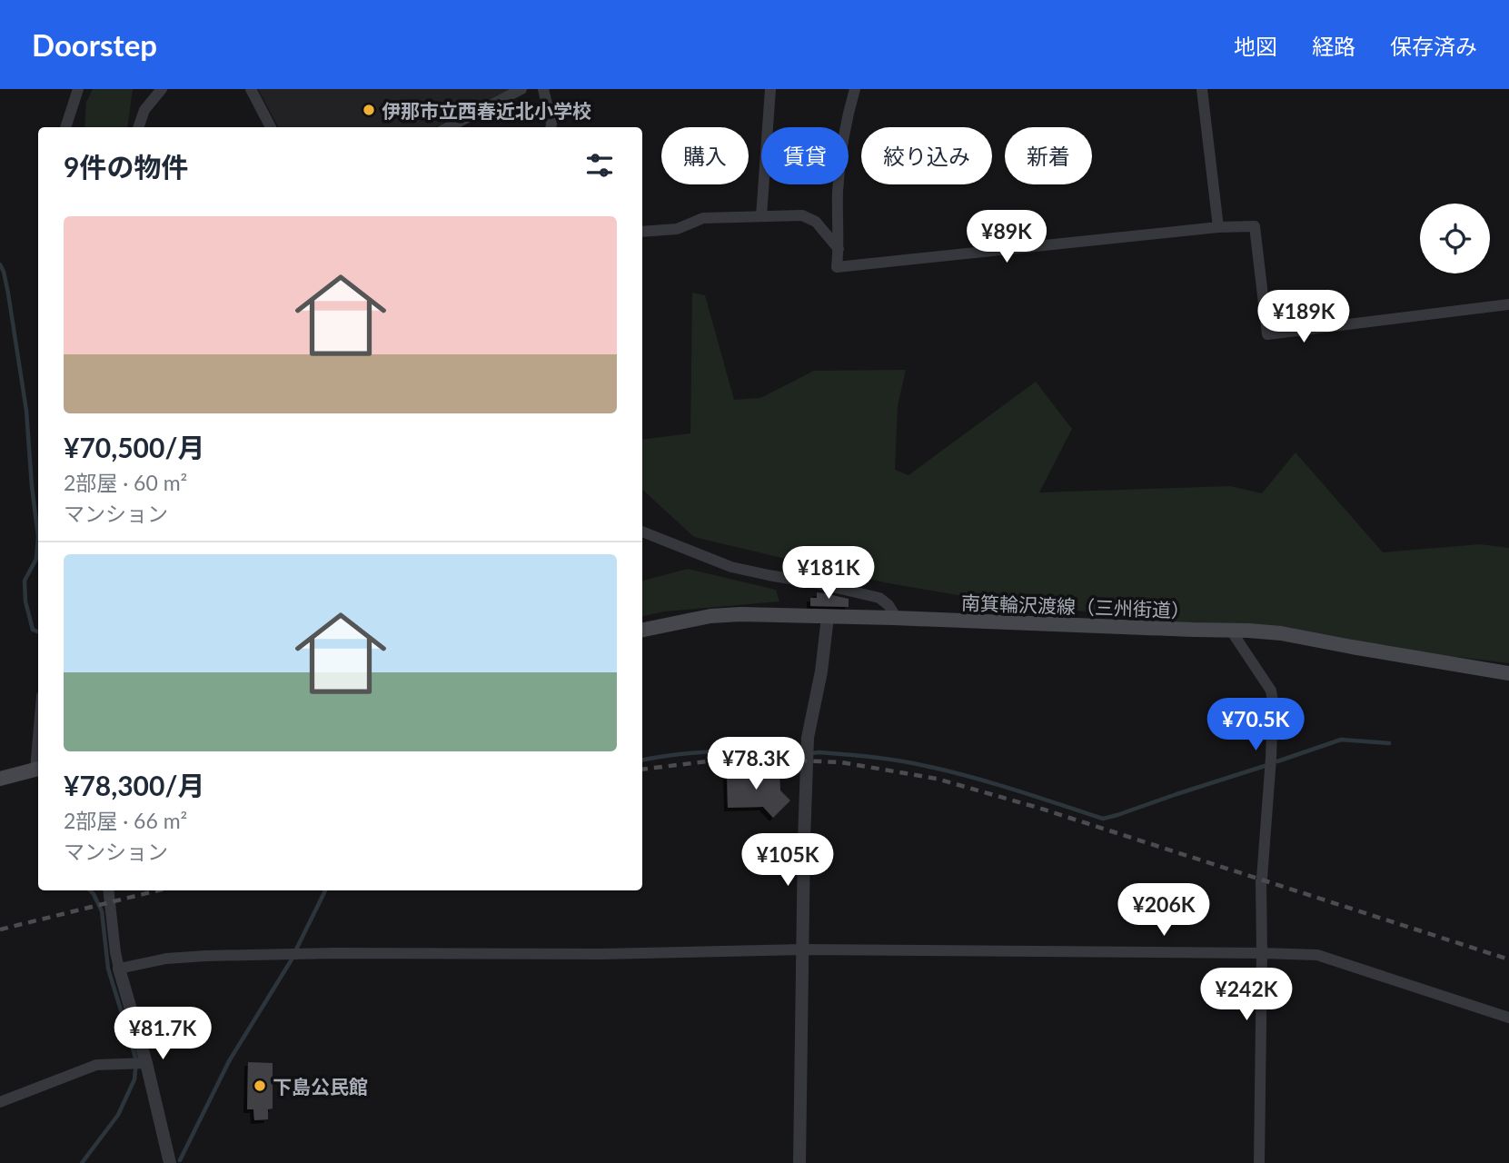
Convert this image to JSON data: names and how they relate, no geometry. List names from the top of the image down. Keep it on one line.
{"streets":{"main road":["南箕輪沢渡線（三州街道）"]},"places":["伊那市立西春近北小学校","下島公民館"],"page":{"header":"Doorstep","nav":["地図","経路","保存済み"],"chip":["購入","賃貸","絞り込み","新着"],"heading":"9件の物件","list":[{"name":"¥70,500/月","note":"2部屋 · 60 m² · マンション"},{"name":"¥78,300/月","note":"2部屋 · 66 m² · マンション"}],"price":["¥89K","¥189K","¥181K","¥70.5K","¥78.3K","¥105K","¥206K","¥242K","¥81.7K"]}}
